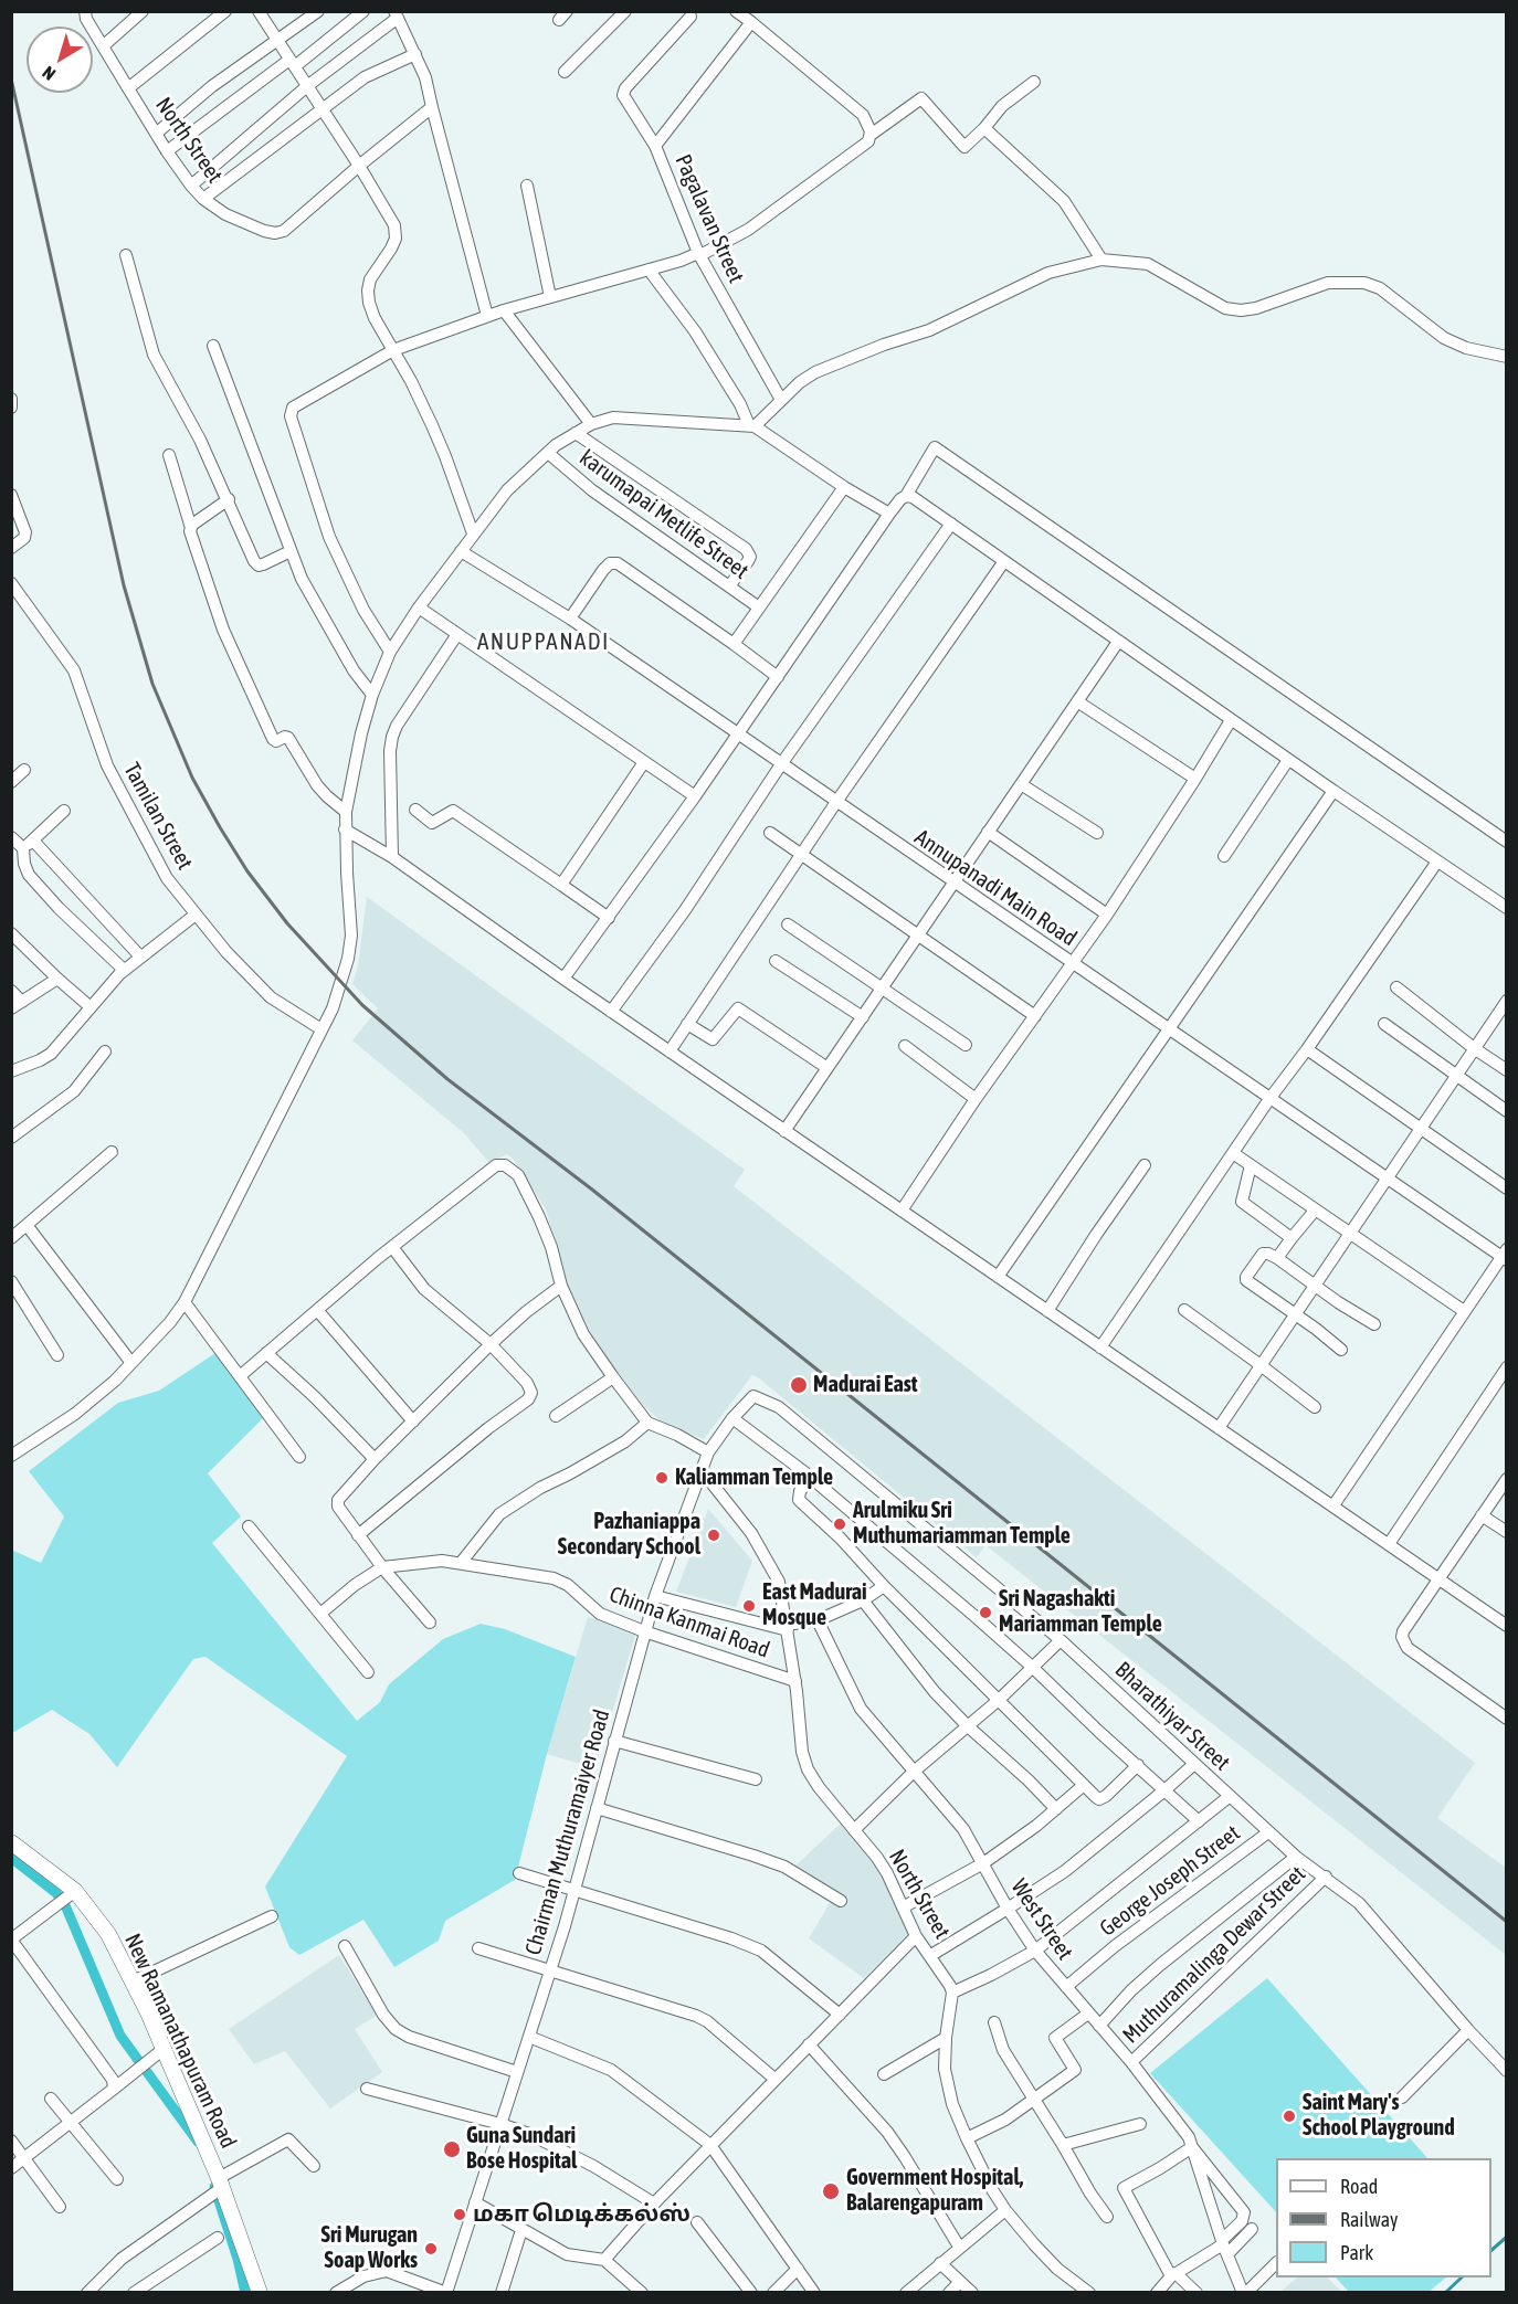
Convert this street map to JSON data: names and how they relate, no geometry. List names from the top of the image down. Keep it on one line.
{"streets":{"main road":["New Ramanathapuram Road"],"street":["North Street","Pagalavan Street","karumapai Metlife Street","Tamilan Street","Annupanadi Main Road","Chinna Kanmai Road","Bharathiyar Street","Chairman Muthuramaiyer Road","George Joseph Street","West Street","Muthuramalinga Dewar Street"]},"crossings":[["North Street","Chinna Kanmai Road"],["North Street","Chairman Muthuramaiyer Road"],["Chinna Kanmai Road","Chairman Muthuramaiyer Road"],["Bharathiyar Street","Chairman Muthuramaiyer Road"],["Bharathiyar Street","George Joseph Street"],["Bharathiyar Street","Muthuramalinga Dewar Street"],["George Joseph Street","West Street"],["West Street","Muthuramalinga Dewar Street"]],"districts":["ANUPPANADI"],"places":["Madurai East","Kaliamman Temple","Arulmiku Sri Muthumariamman Temple","Pazhaniappa Secondary School","East Madurai Mosque","Sri Nagashakti Mariamman Temple","Saint Mary's School Playground","Guna Sundari Bose Hospital","Government Hospital, Balarengapuram","மகா மெடிக்கல்ஸ்","Sri Murugan Soap Works"],"legend":["Road","Railway","Park"],"north":"bottom left"}
